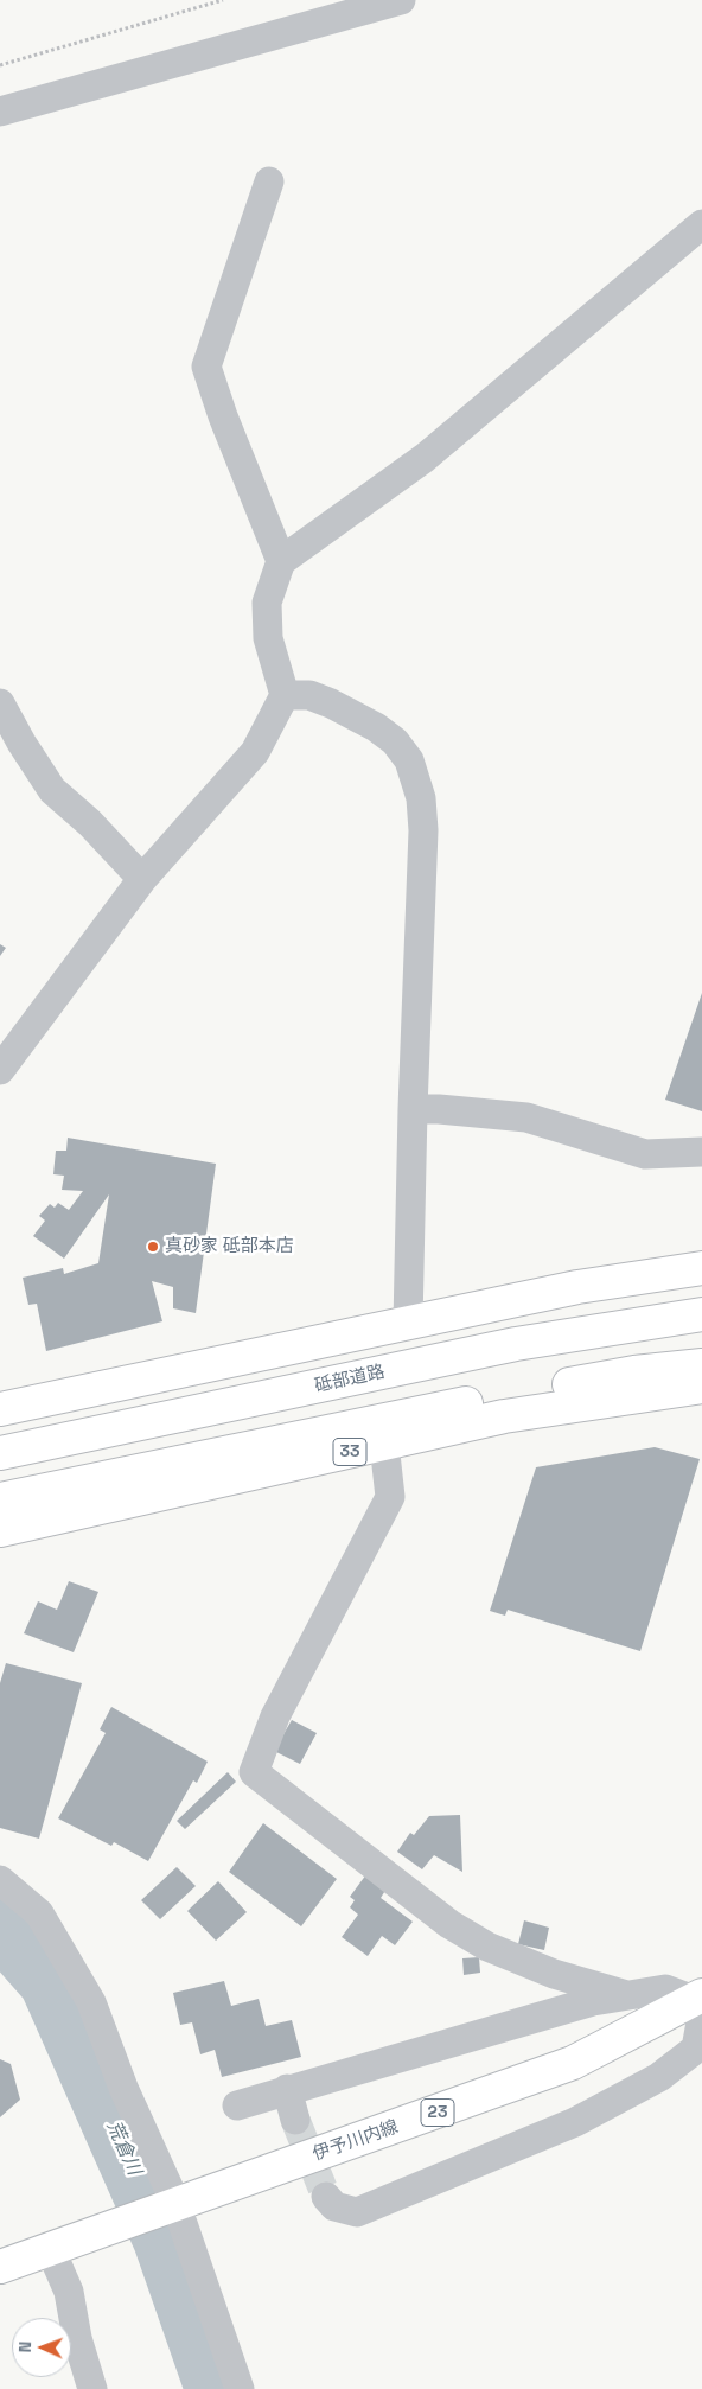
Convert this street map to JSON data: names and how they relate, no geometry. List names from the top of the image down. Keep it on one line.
{"streets":{"main road":["砥部道路","33","23","伊予川内線"]},"water":["荒倉川"],"places":["真砂家 砥部本店"],"north":"left"}
